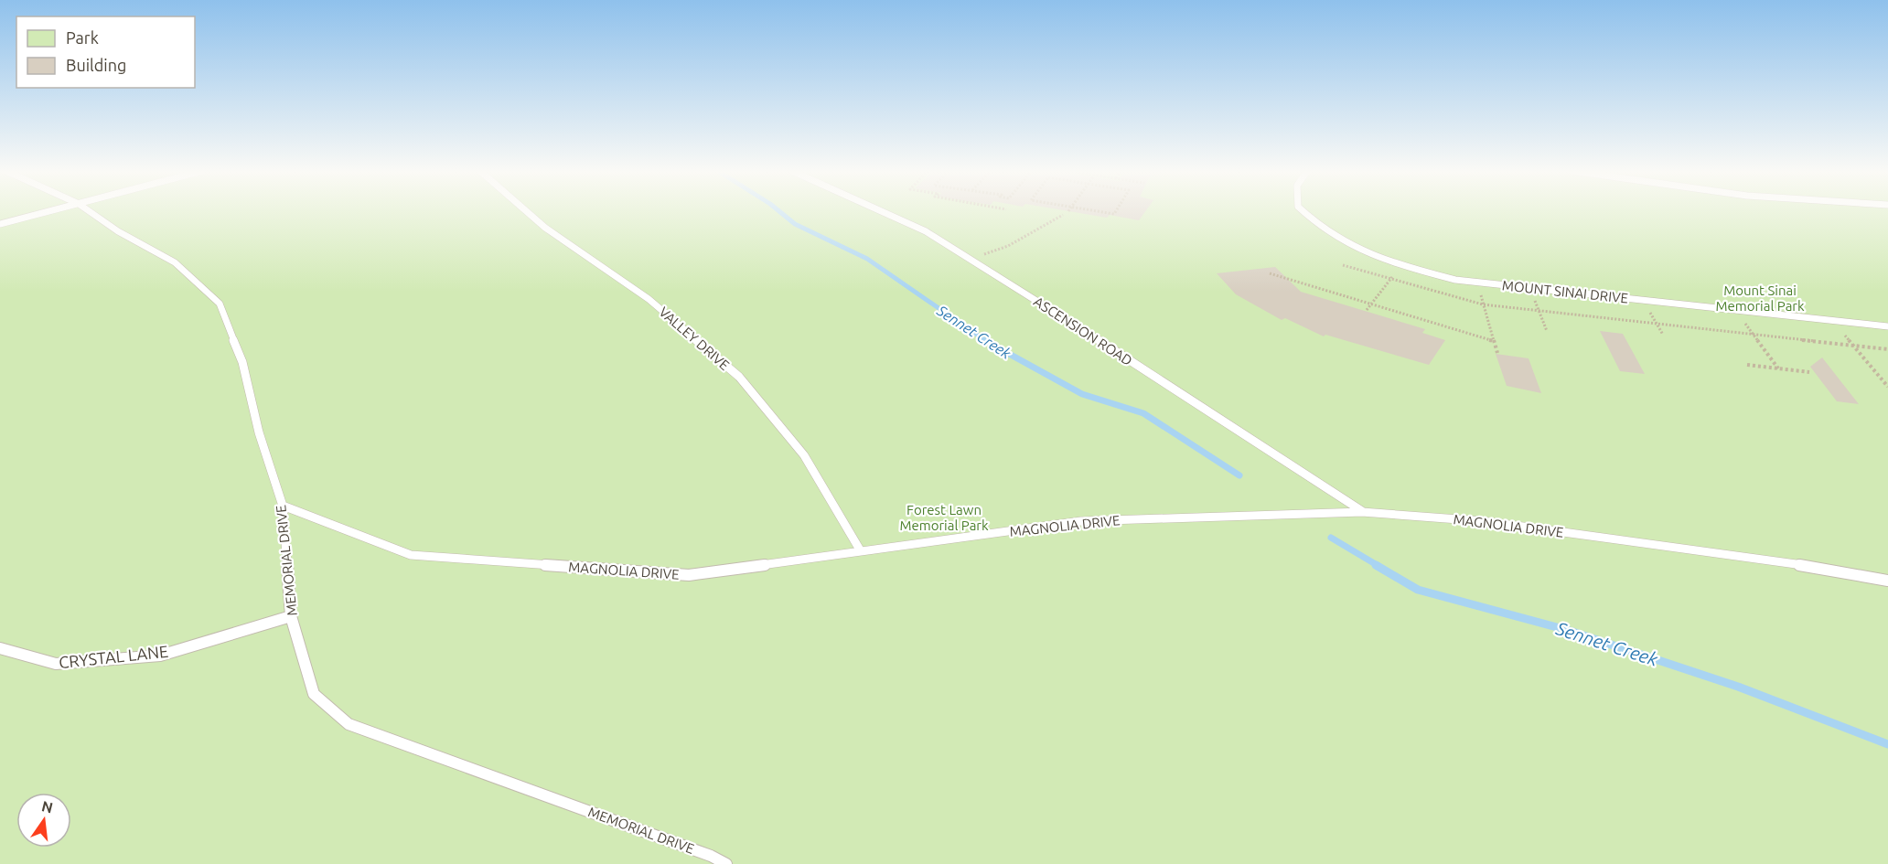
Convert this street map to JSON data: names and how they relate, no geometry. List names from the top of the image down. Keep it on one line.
{"streets":{"lane":["MOUNT SINAI DRIVE","ASCENSION ROAD","VALLEY DRIVE","MAGNOLIA DRIVE","MEMORIAL DRIVE","CRYSTAL LANE"]},"crossings":[["ASCENSION ROAD","MAGNOLIA DRIVE"],["VALLEY DRIVE","MAGNOLIA DRIVE"],["MAGNOLIA DRIVE","MEMORIAL DRIVE"],["MEMORIAL DRIVE","CRYSTAL LANE"]],"water":["Sennet Creek"],"parks":["Mount Sinai Memorial Park","Forest Lawn Memorial Park"],"legend":["Park","Building"],"north":"top"}
